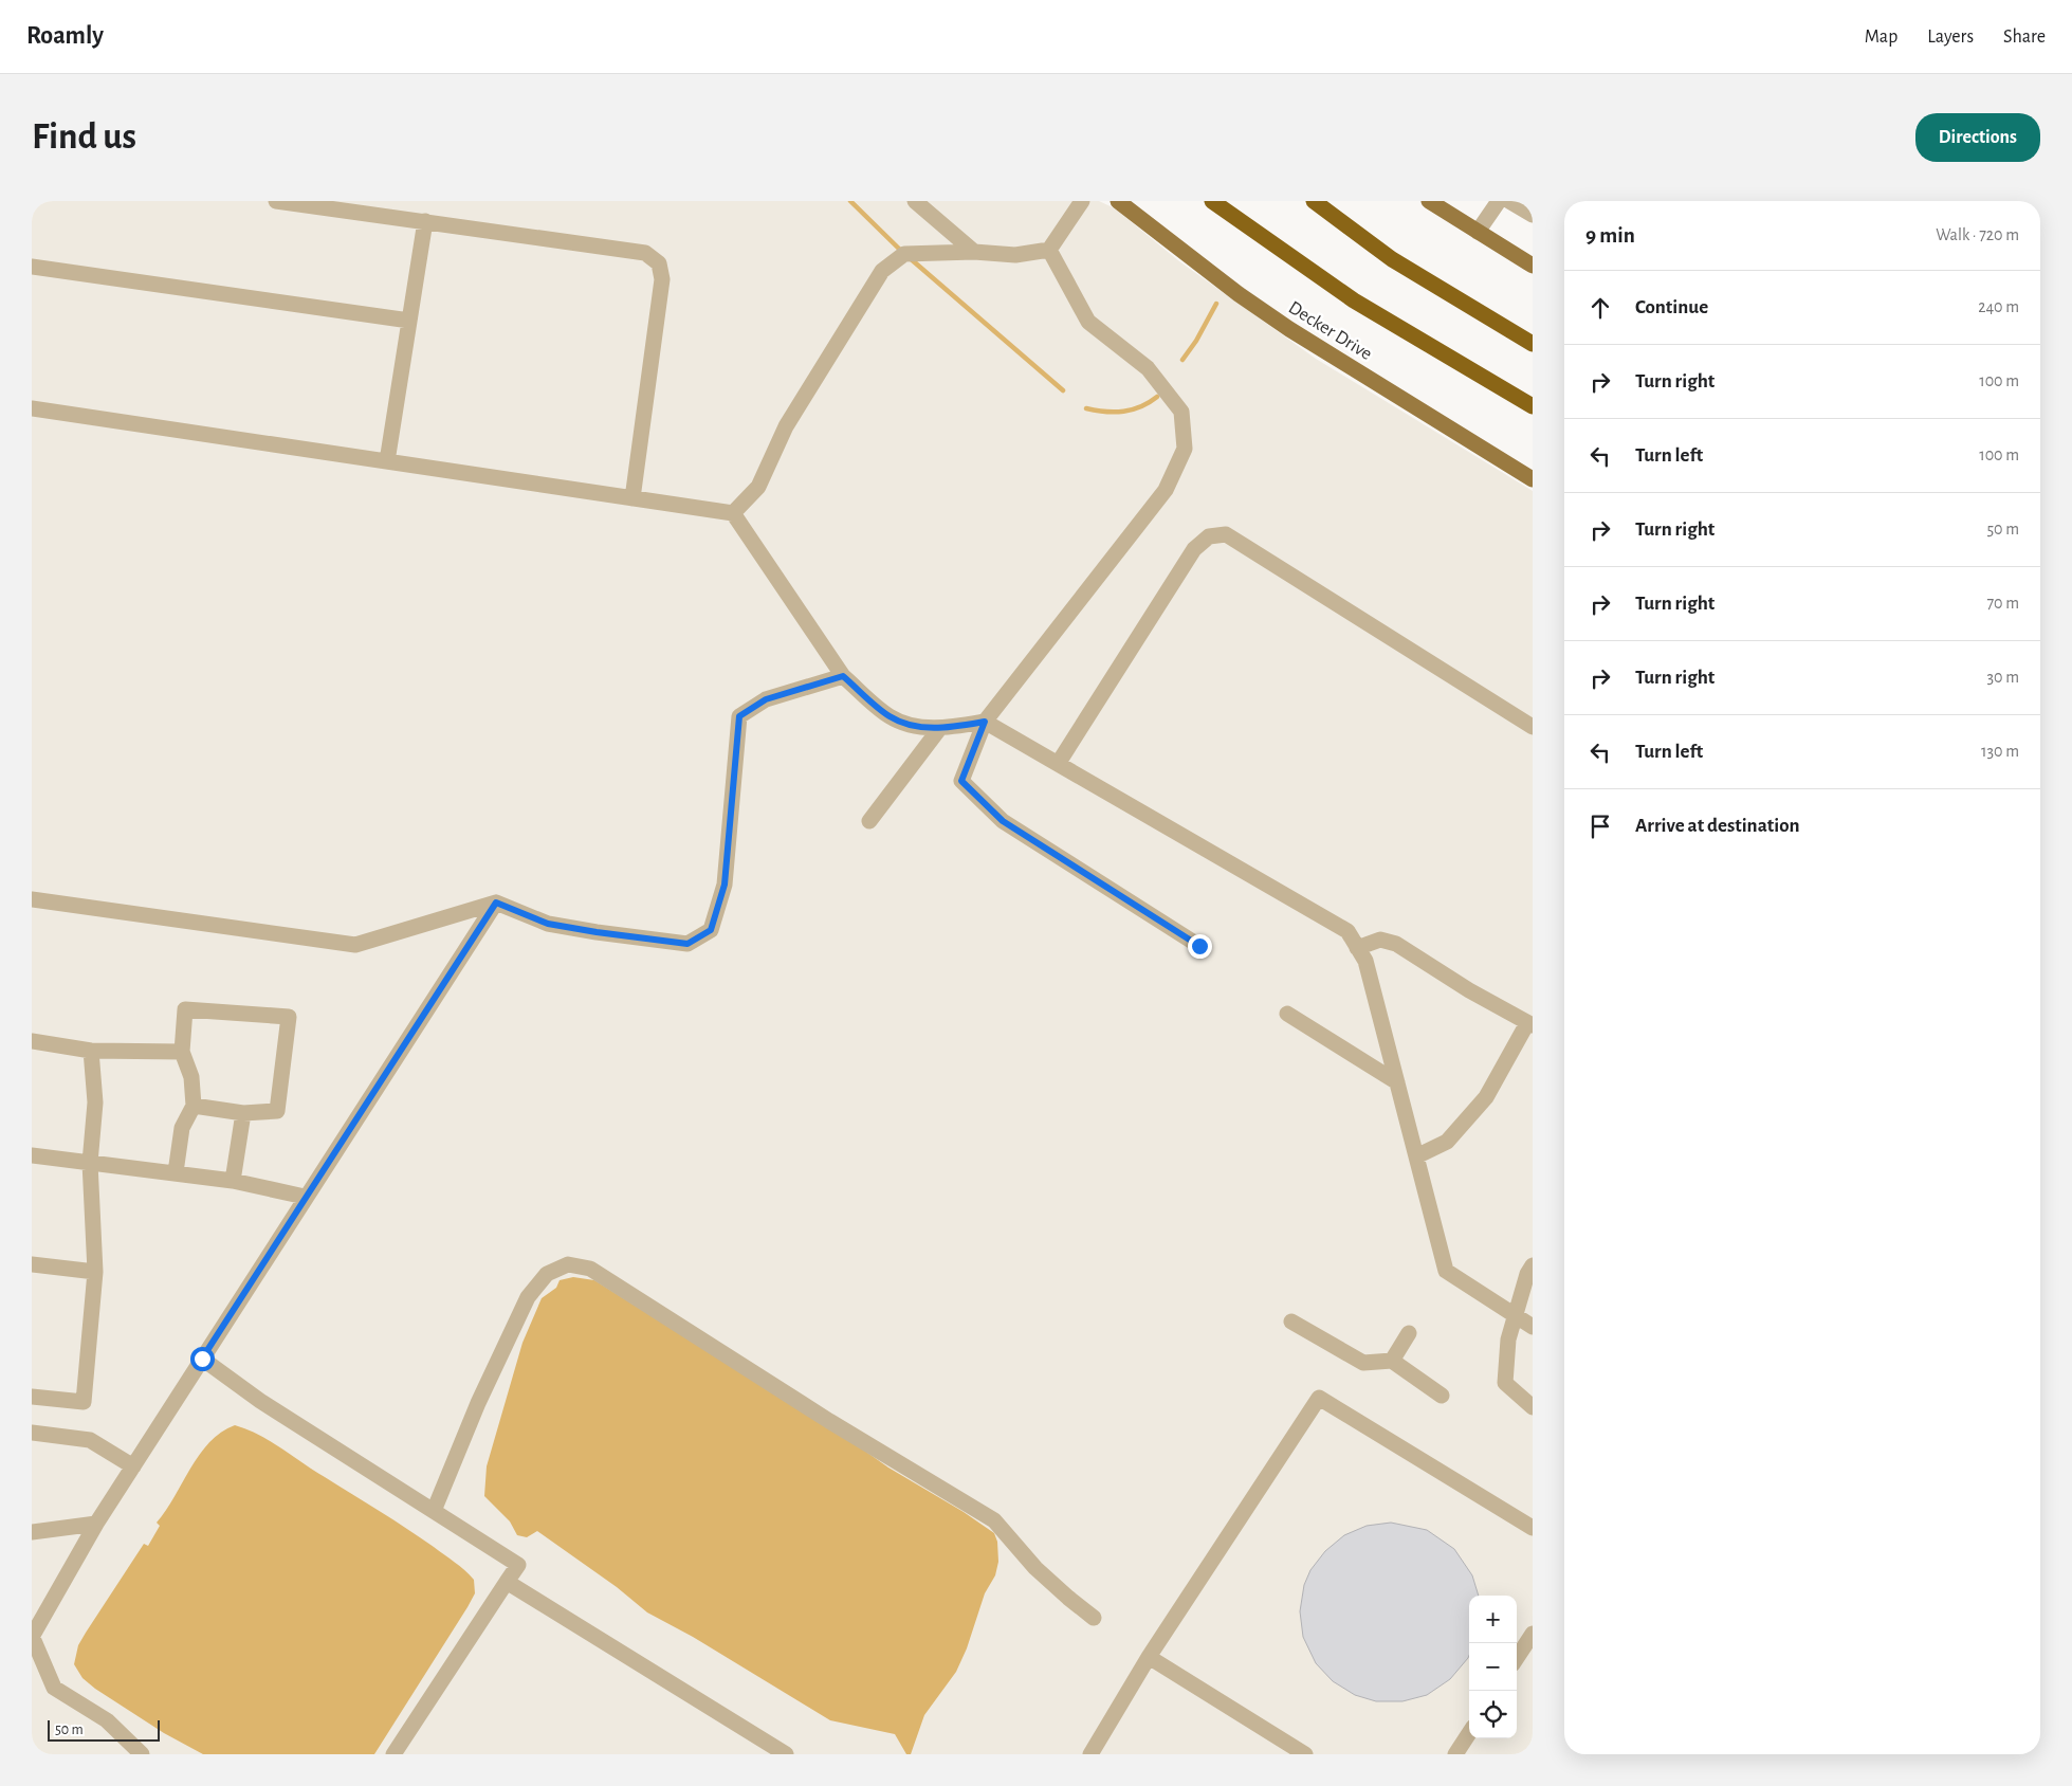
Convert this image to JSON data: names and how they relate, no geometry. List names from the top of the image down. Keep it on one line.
{"streets":{"highway":["Decker Drive"]},"scale_bar":"50 m","page":{"header":"Roamly","nav":["Map","Layers","Share"],"buttons":"Directions","title":"Find us","heading":["9 min","Walk · 720 m"],"list":[["Continue","240 m"],["Turn right","100 m"],["Turn left","100 m"],["Turn right","50 m"],["Turn right","70 m"],["Turn right","30 m"],["Turn left","130 m"],"Arrive at destination"],"map_buttons":["+","−"],"scale":"50 m"}}
